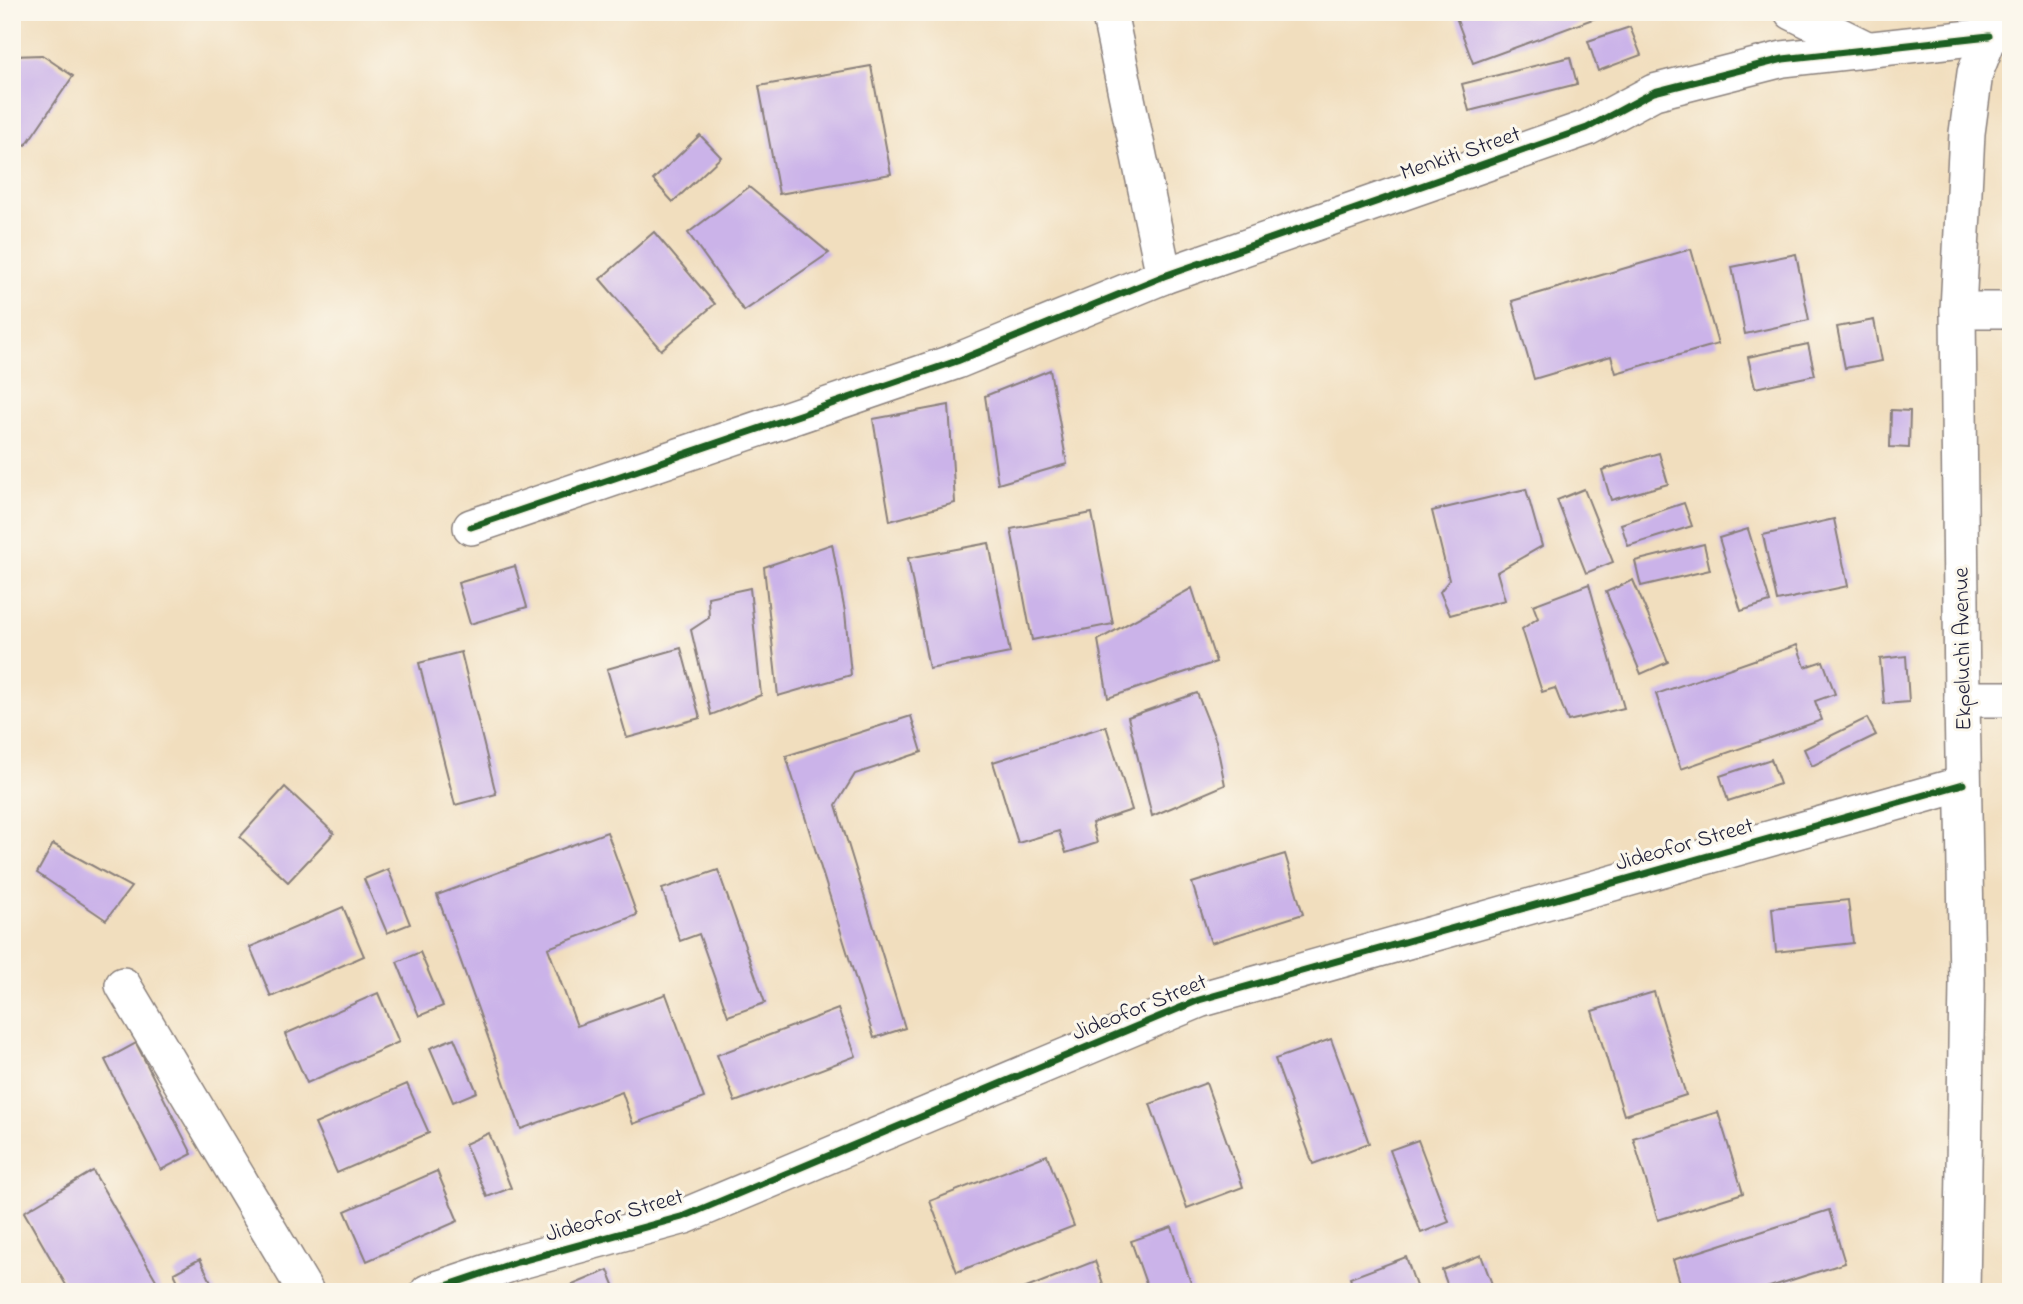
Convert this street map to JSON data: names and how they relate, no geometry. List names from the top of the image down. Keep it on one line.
{"streets":{"street":["Menkiti Street","Ekpeluchi Avenue","Jideofor Street"]},"crossings":[["Menkiti Street","Ekpeluchi Avenue"],["Ekpeluchi Avenue","Jideofor Street"]]}
